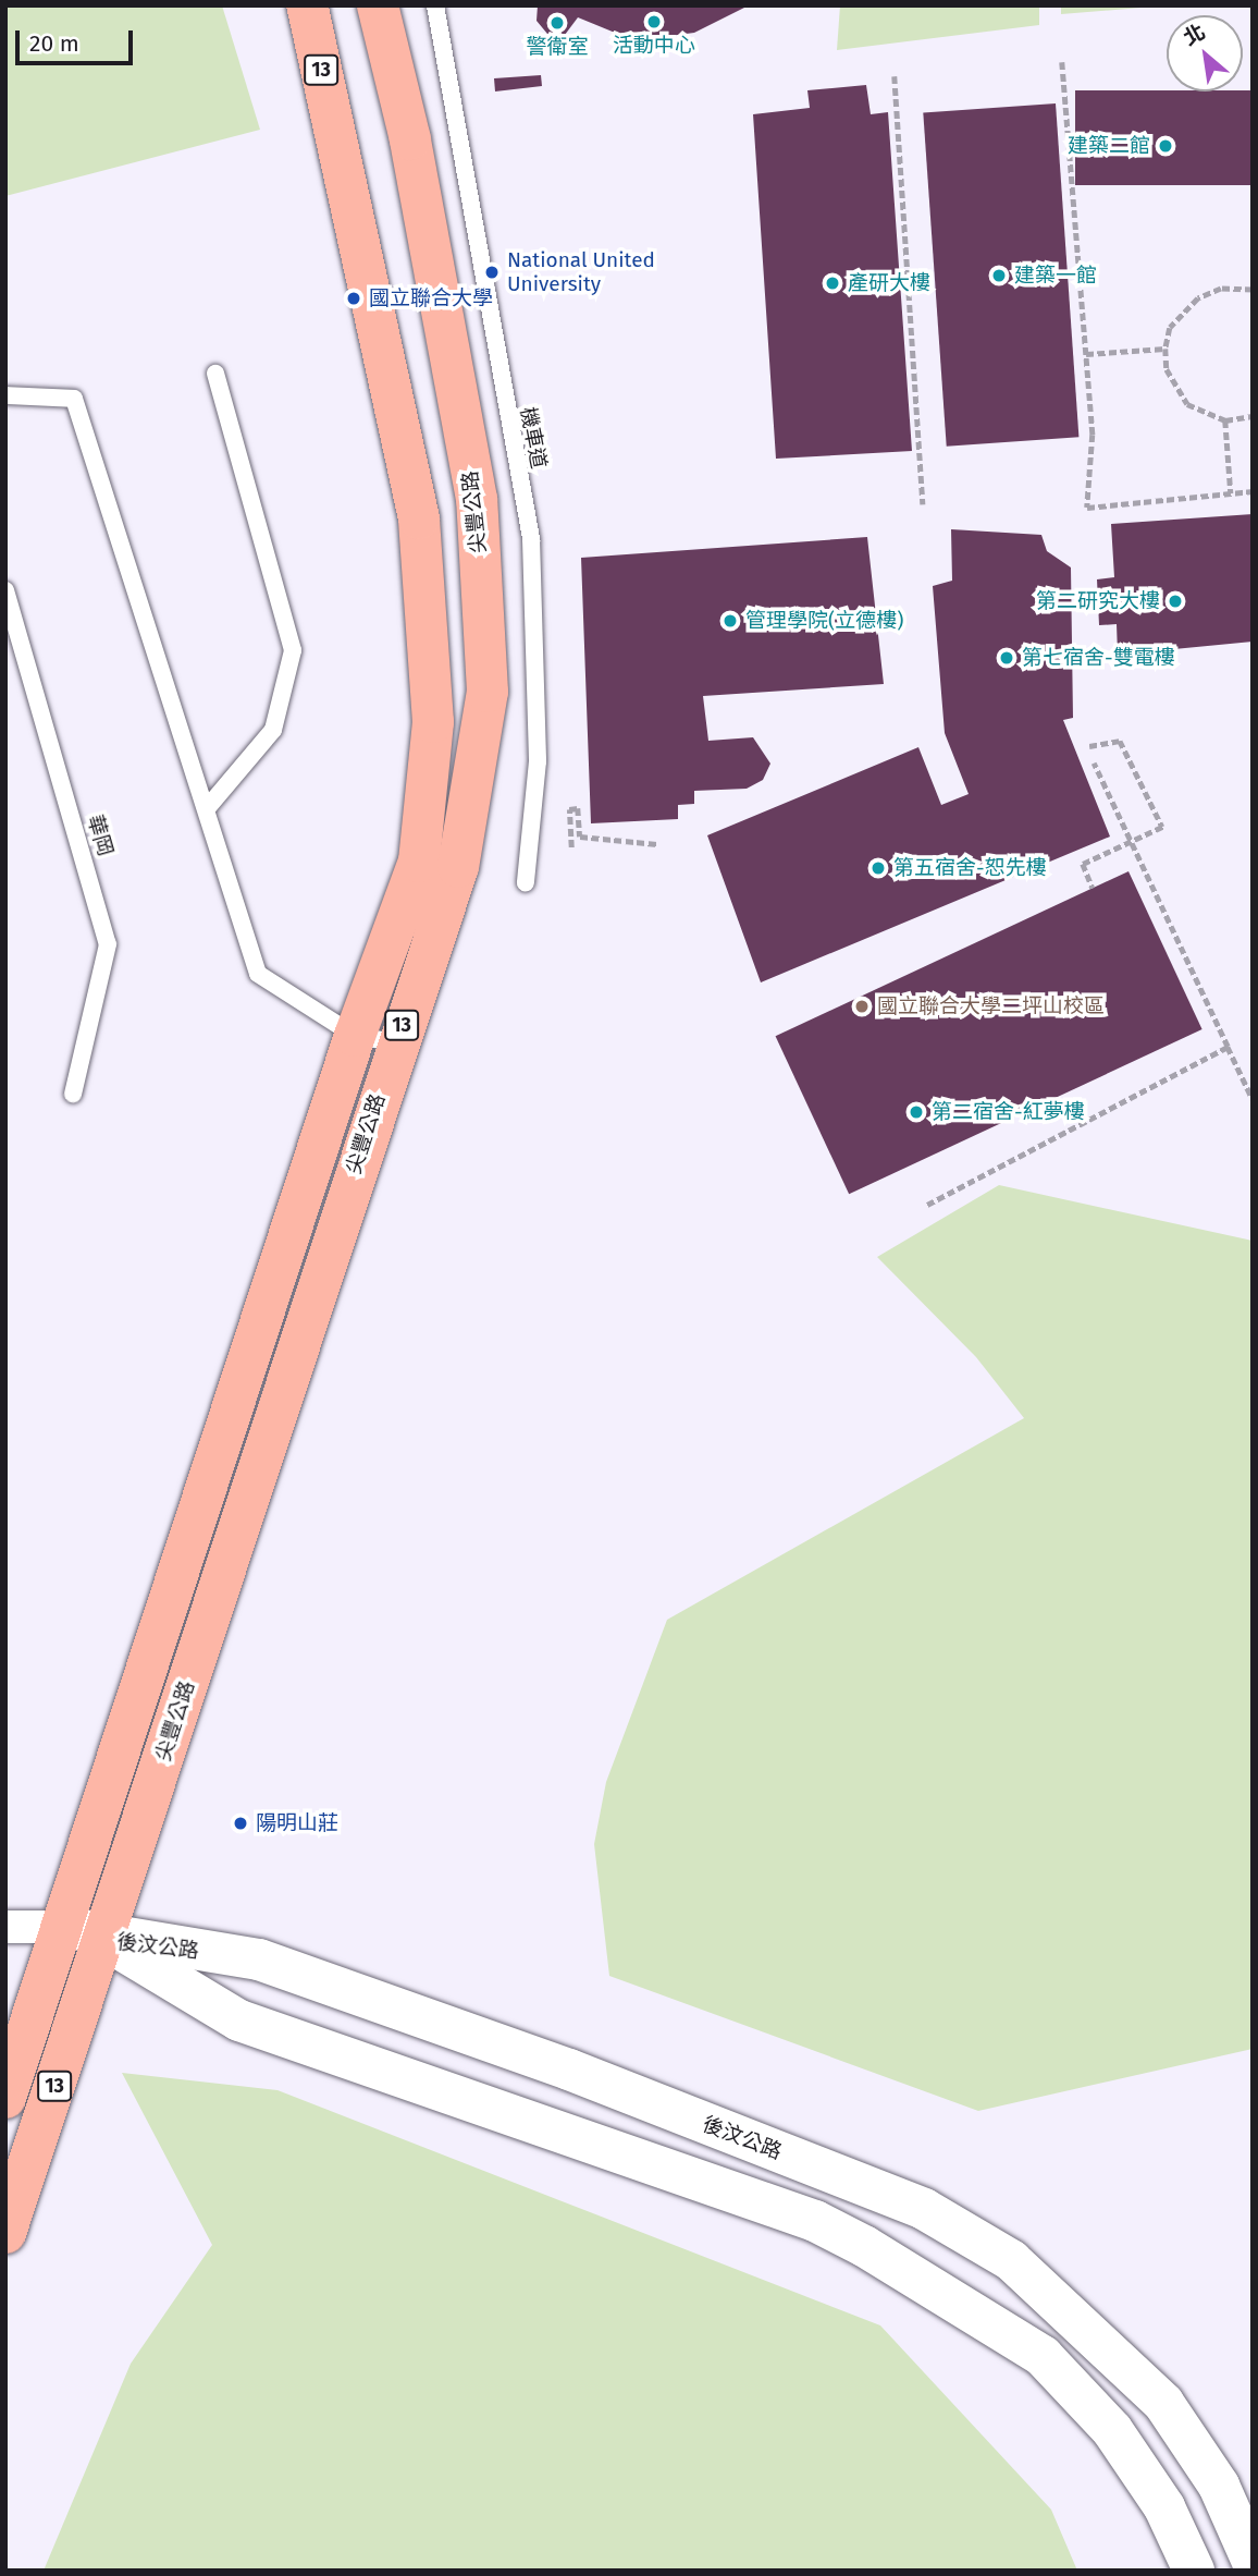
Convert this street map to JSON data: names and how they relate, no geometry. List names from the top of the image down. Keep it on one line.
{"streets":{"main road":["13","尖豐公路"],"street":["後汶公路"],"lane":["機車道","華岡"]},"crossings":[["尖豐公路","後汶公路"]],"places":["活動中心","警衛室","建築二館","National United University","建築一館","產研大樓","國立聯合大學","第二研究大樓","管理學院(立德樓)","第七宿舍-雙電樓","第五宿舍-恕先樓","國立聯合大學二坪山校區","第二宿舍-紅夢樓","陽明山莊"],"scale_bar":"20 m","north":"top left"}
